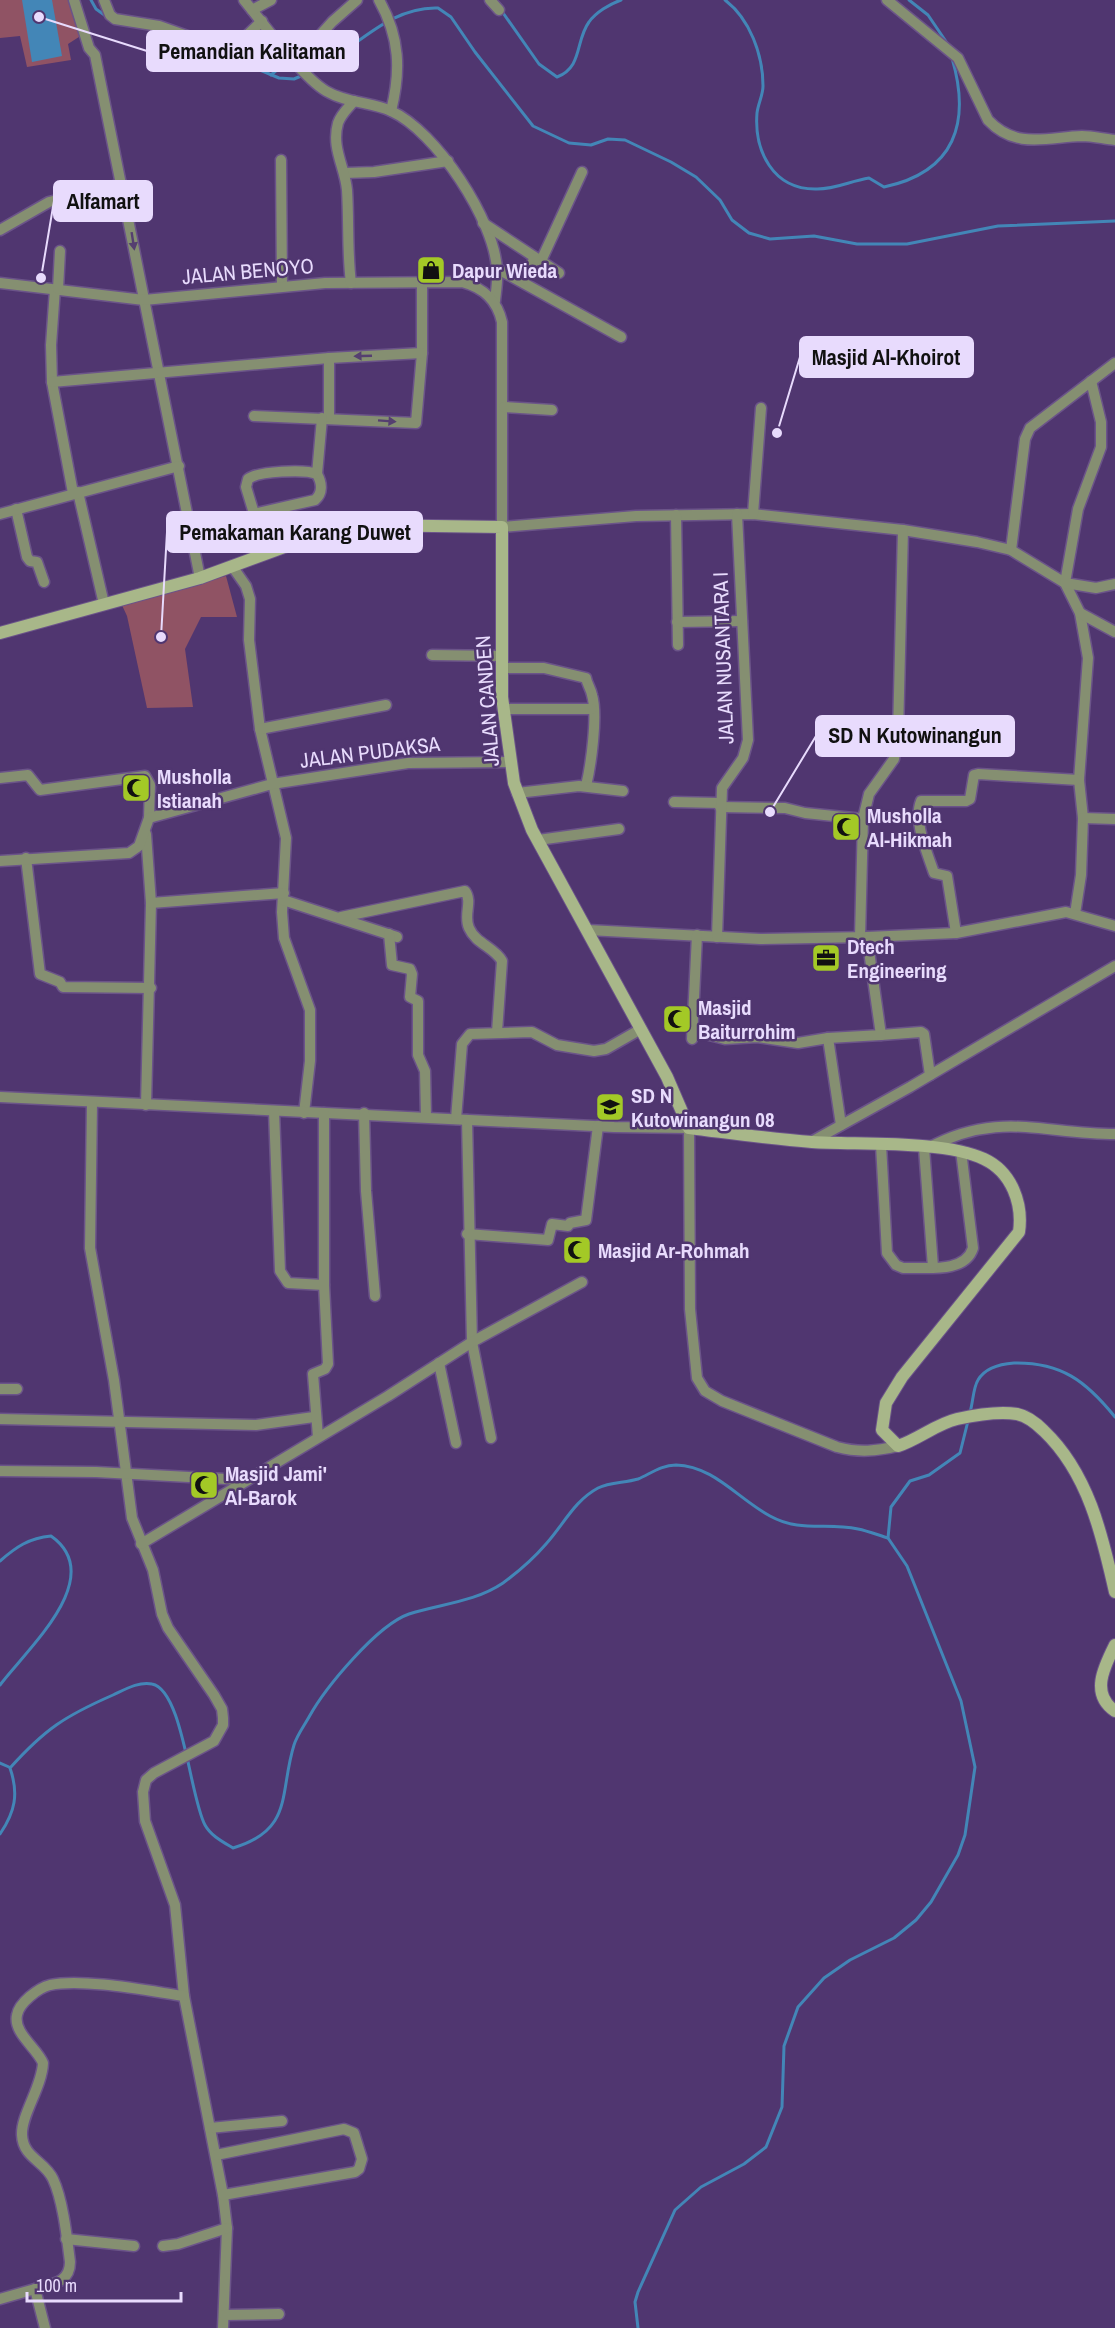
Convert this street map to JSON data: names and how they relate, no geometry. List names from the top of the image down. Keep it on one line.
{"streets":{"street":["JALAN BENOYO","JALAN NUSANTARA I","JALAN CANDEN","JALAN PUDAKSA"]},"crossings":[["JALAN BENOYO","JALAN CANDEN"],["JALAN CANDEN","JALAN PUDAKSA"]],"places":{"other":["Pemandian Kalitaman","Alfamart","Masjid Al-Khoirot","Pemakaman Karang Duwet","SD N Kutowinangun"],"shop":["Dapur Wieda"],"mosque":["Musholla Istianah","Musholla Al-Hikmah","Masjid Baiturrohim","Masjid Ar-Rohmah","Masjid Jami' Al-Barok"],"office":["Dtech Engineering"],"school or university":["SD N Kutowinangun 08"]},"scale_bar":"100 m"}
